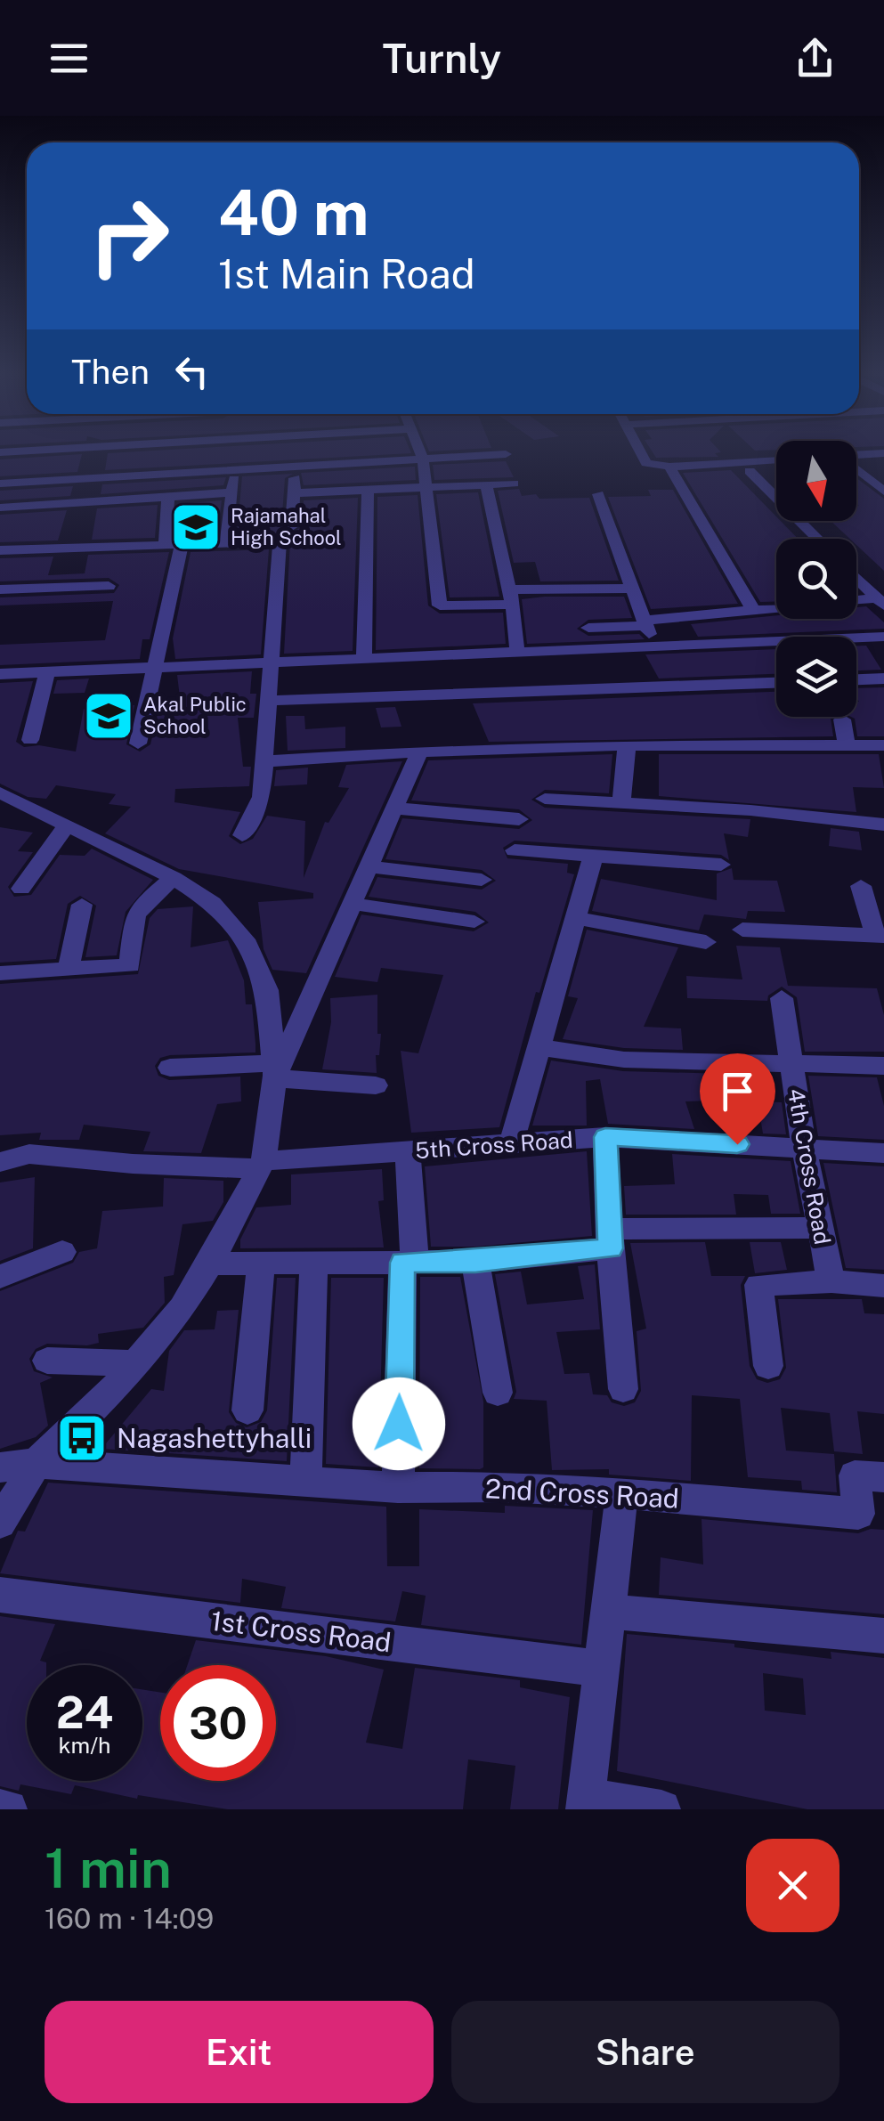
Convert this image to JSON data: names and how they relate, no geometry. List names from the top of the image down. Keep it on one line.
{"streets":{"street":["5th Cross Road","4th Cross Road","2nd Cross Road","1st Cross Road"]},"crossings":[["5th Cross Road","4th Cross Road"]],"places":{"school or university":["Rajamahal High School","Akal Public School"],"bus stop":["Nagashettyhalli"]},"north":"bottom","page":{"header":"Turnly","turn":["40 m","1st Main Road"],"then":"Then","speed":"24 km/h","limit":"30","heading":["1 min","160 m · 14:09"],"buttons":["Exit","Share"]}}
